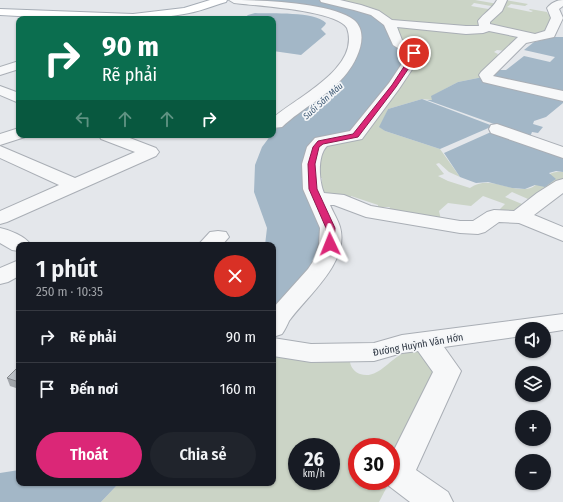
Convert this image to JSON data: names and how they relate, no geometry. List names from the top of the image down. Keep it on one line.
{"streets":{"street":["Đường Huỳnh Văn Hớn"]},"water":["Suối Săn Máu"],"page":{"turn":["90 m","Rẽ phải"],"heading":["1 phút","250 m · 10:35"],"list":[{"name":"Rẽ phải","value":"90 m"},{"name":"Đến nơi","value":"160 m"}],"map_buttons":["+","−"],"buttons":["Thoát","Chia sẻ"],"speed":"26 km/h","limit":"30"}}
